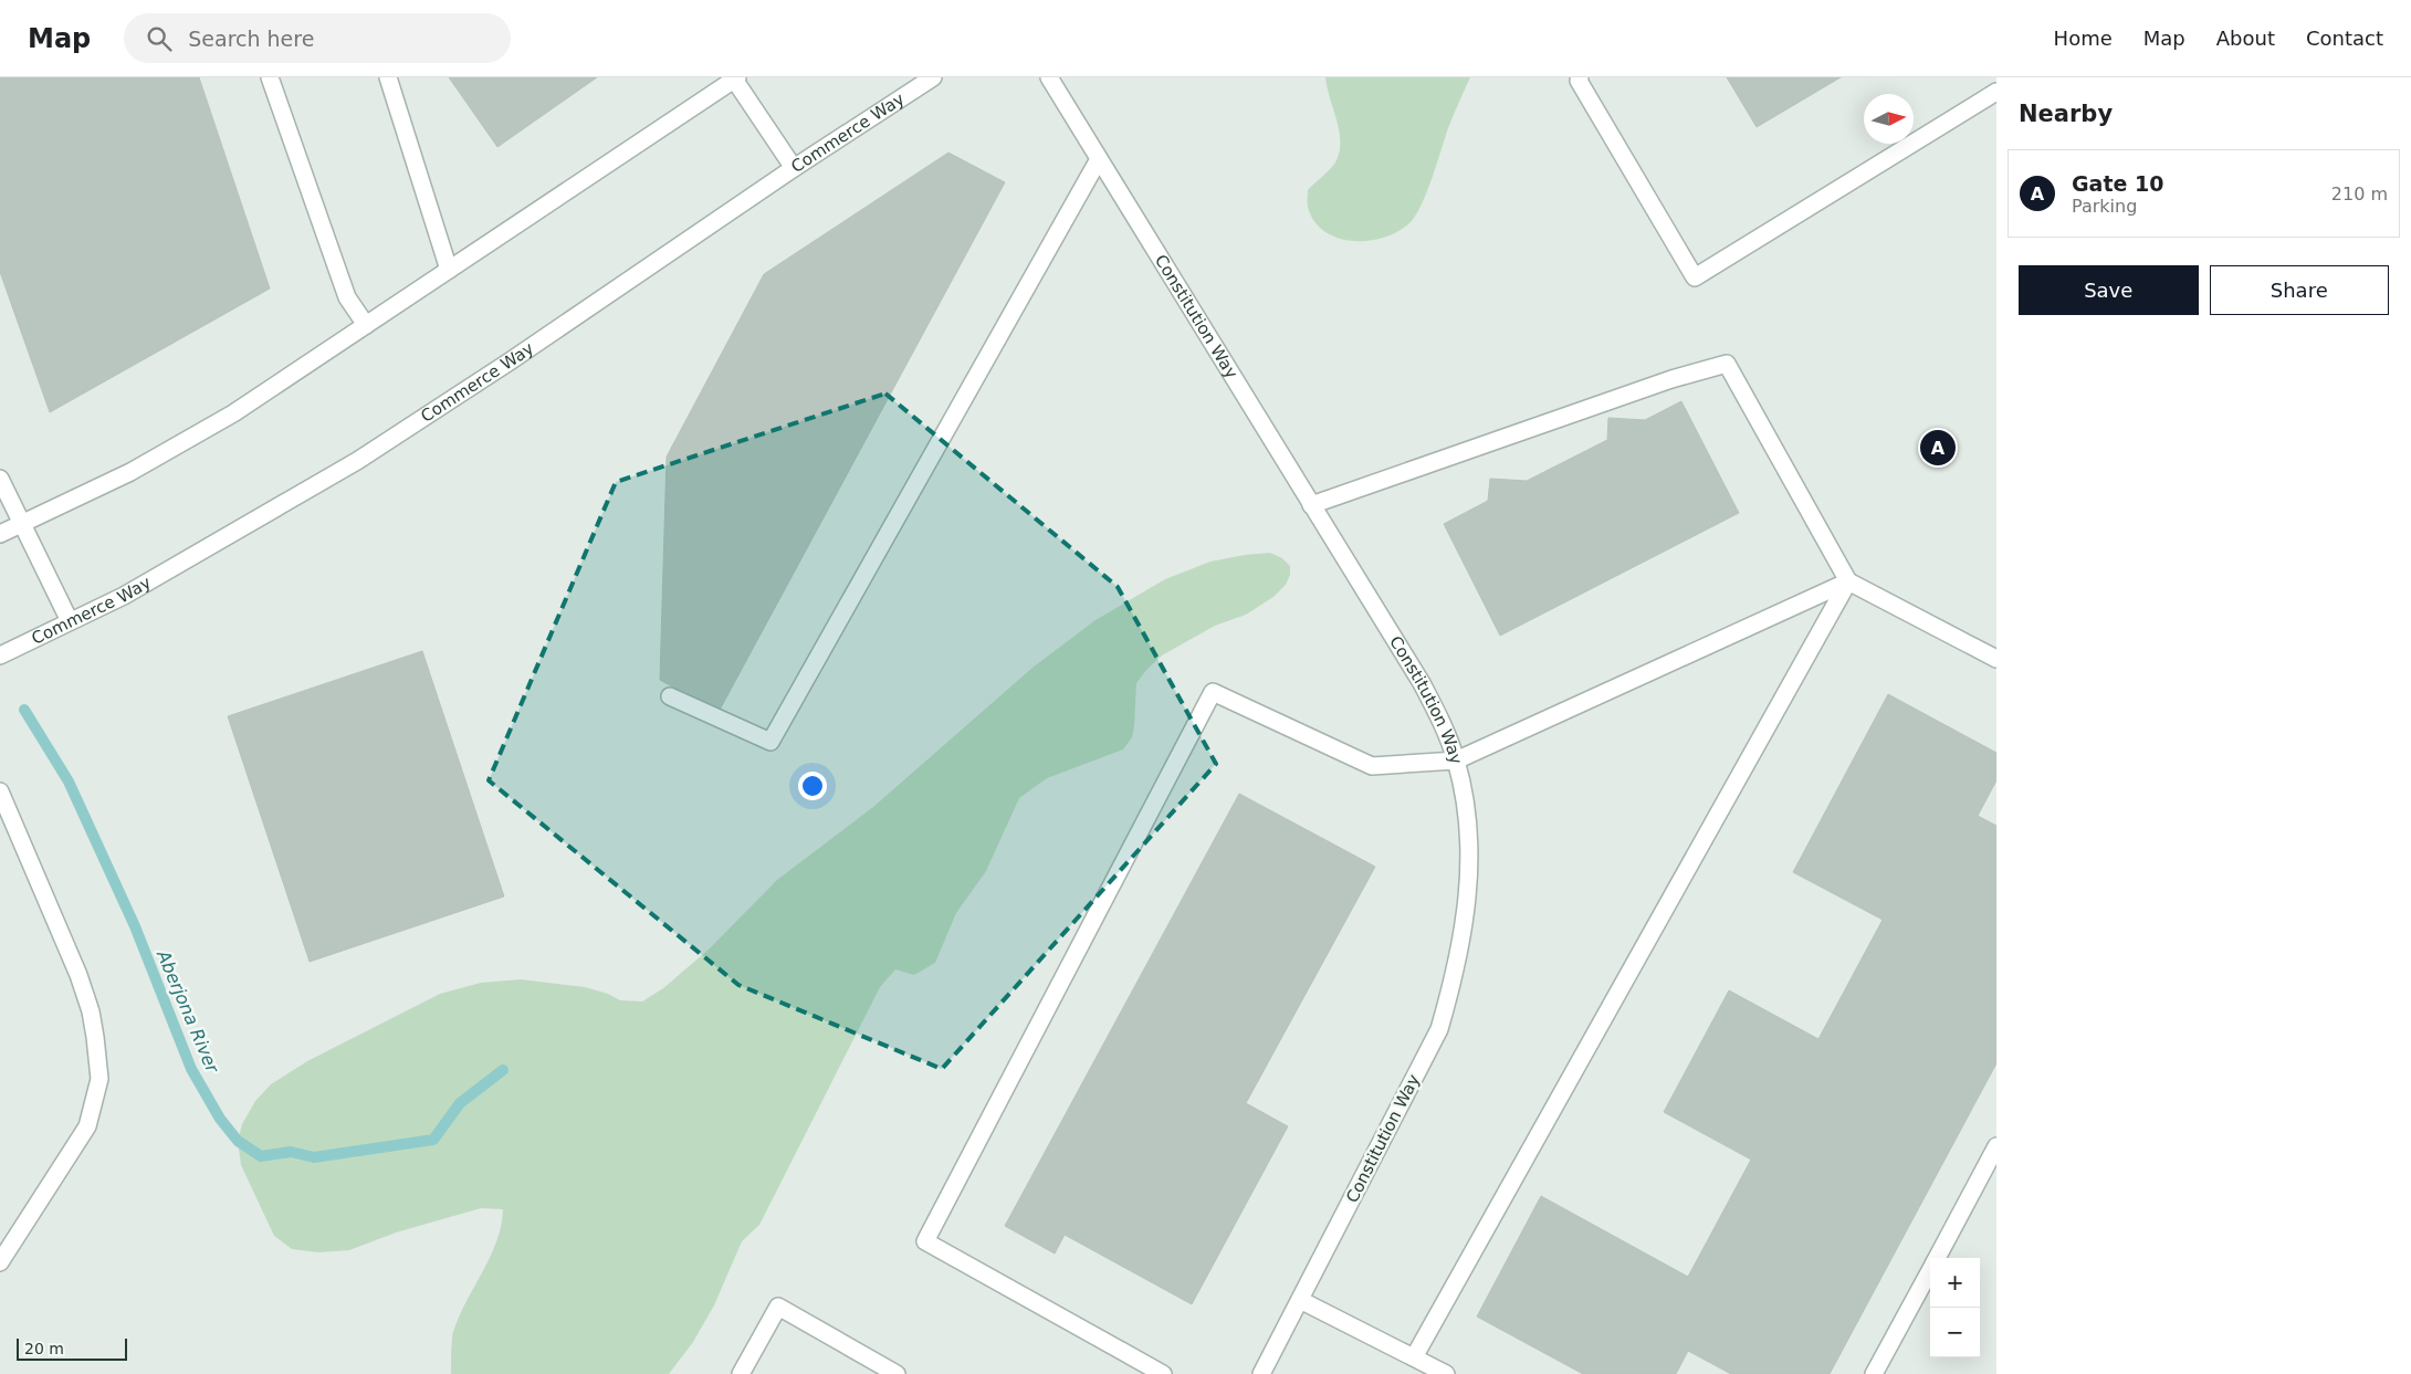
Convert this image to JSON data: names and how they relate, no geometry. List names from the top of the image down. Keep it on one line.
{"streets":{"street":["Commerce Way","Constitution Way"]},"water":["Aberjona River"],"scale_bar":"20 m","north":"right","page":{"header":"Map","search":"Search here","nav":["Home","Map","About","Contact"],"heading":"Nearby","list":[{"mark":"A","name":"Gate 10","note":"Parking","value":"210 m"}],"buttons":["Save","Share"],"pins":"A","map_buttons":["+","−"],"scale":"20 m"}}
